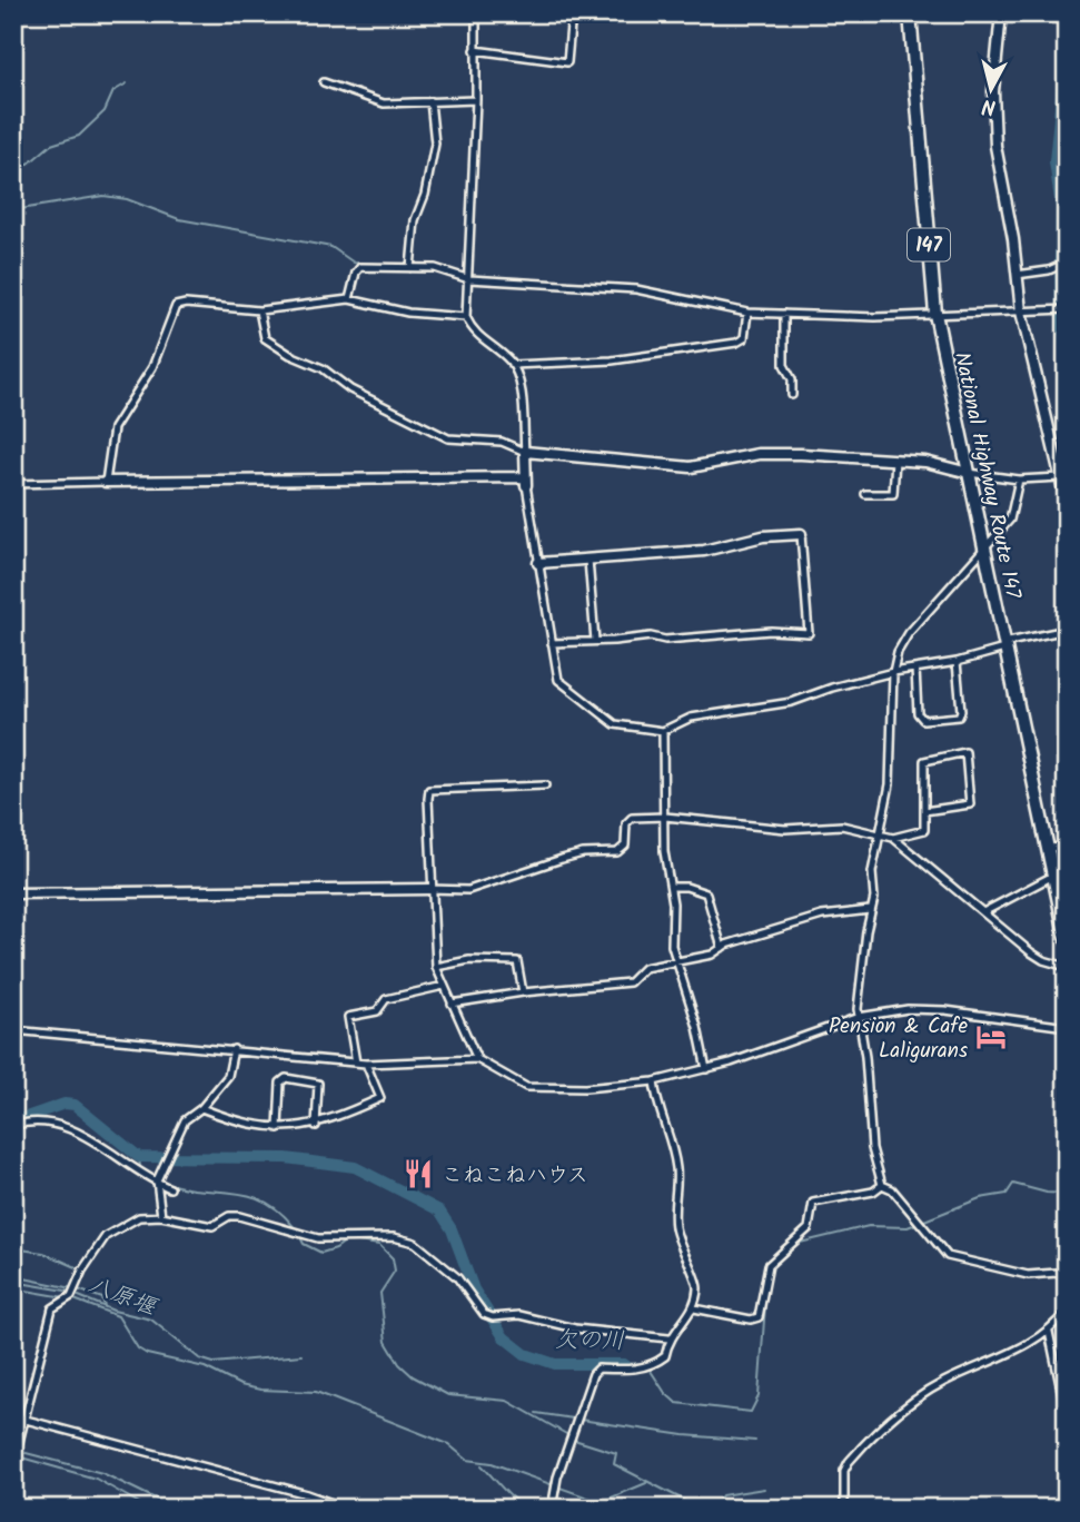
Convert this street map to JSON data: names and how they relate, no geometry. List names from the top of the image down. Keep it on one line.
{"streets":{"highway":["147","National Highway Route 147"]},"water":["八原堰","欠の川"],"places":{"hotel":["Pension & Cafe Laligurans"],"restaurant":["こねこねハウス"]},"north":"bottom"}
